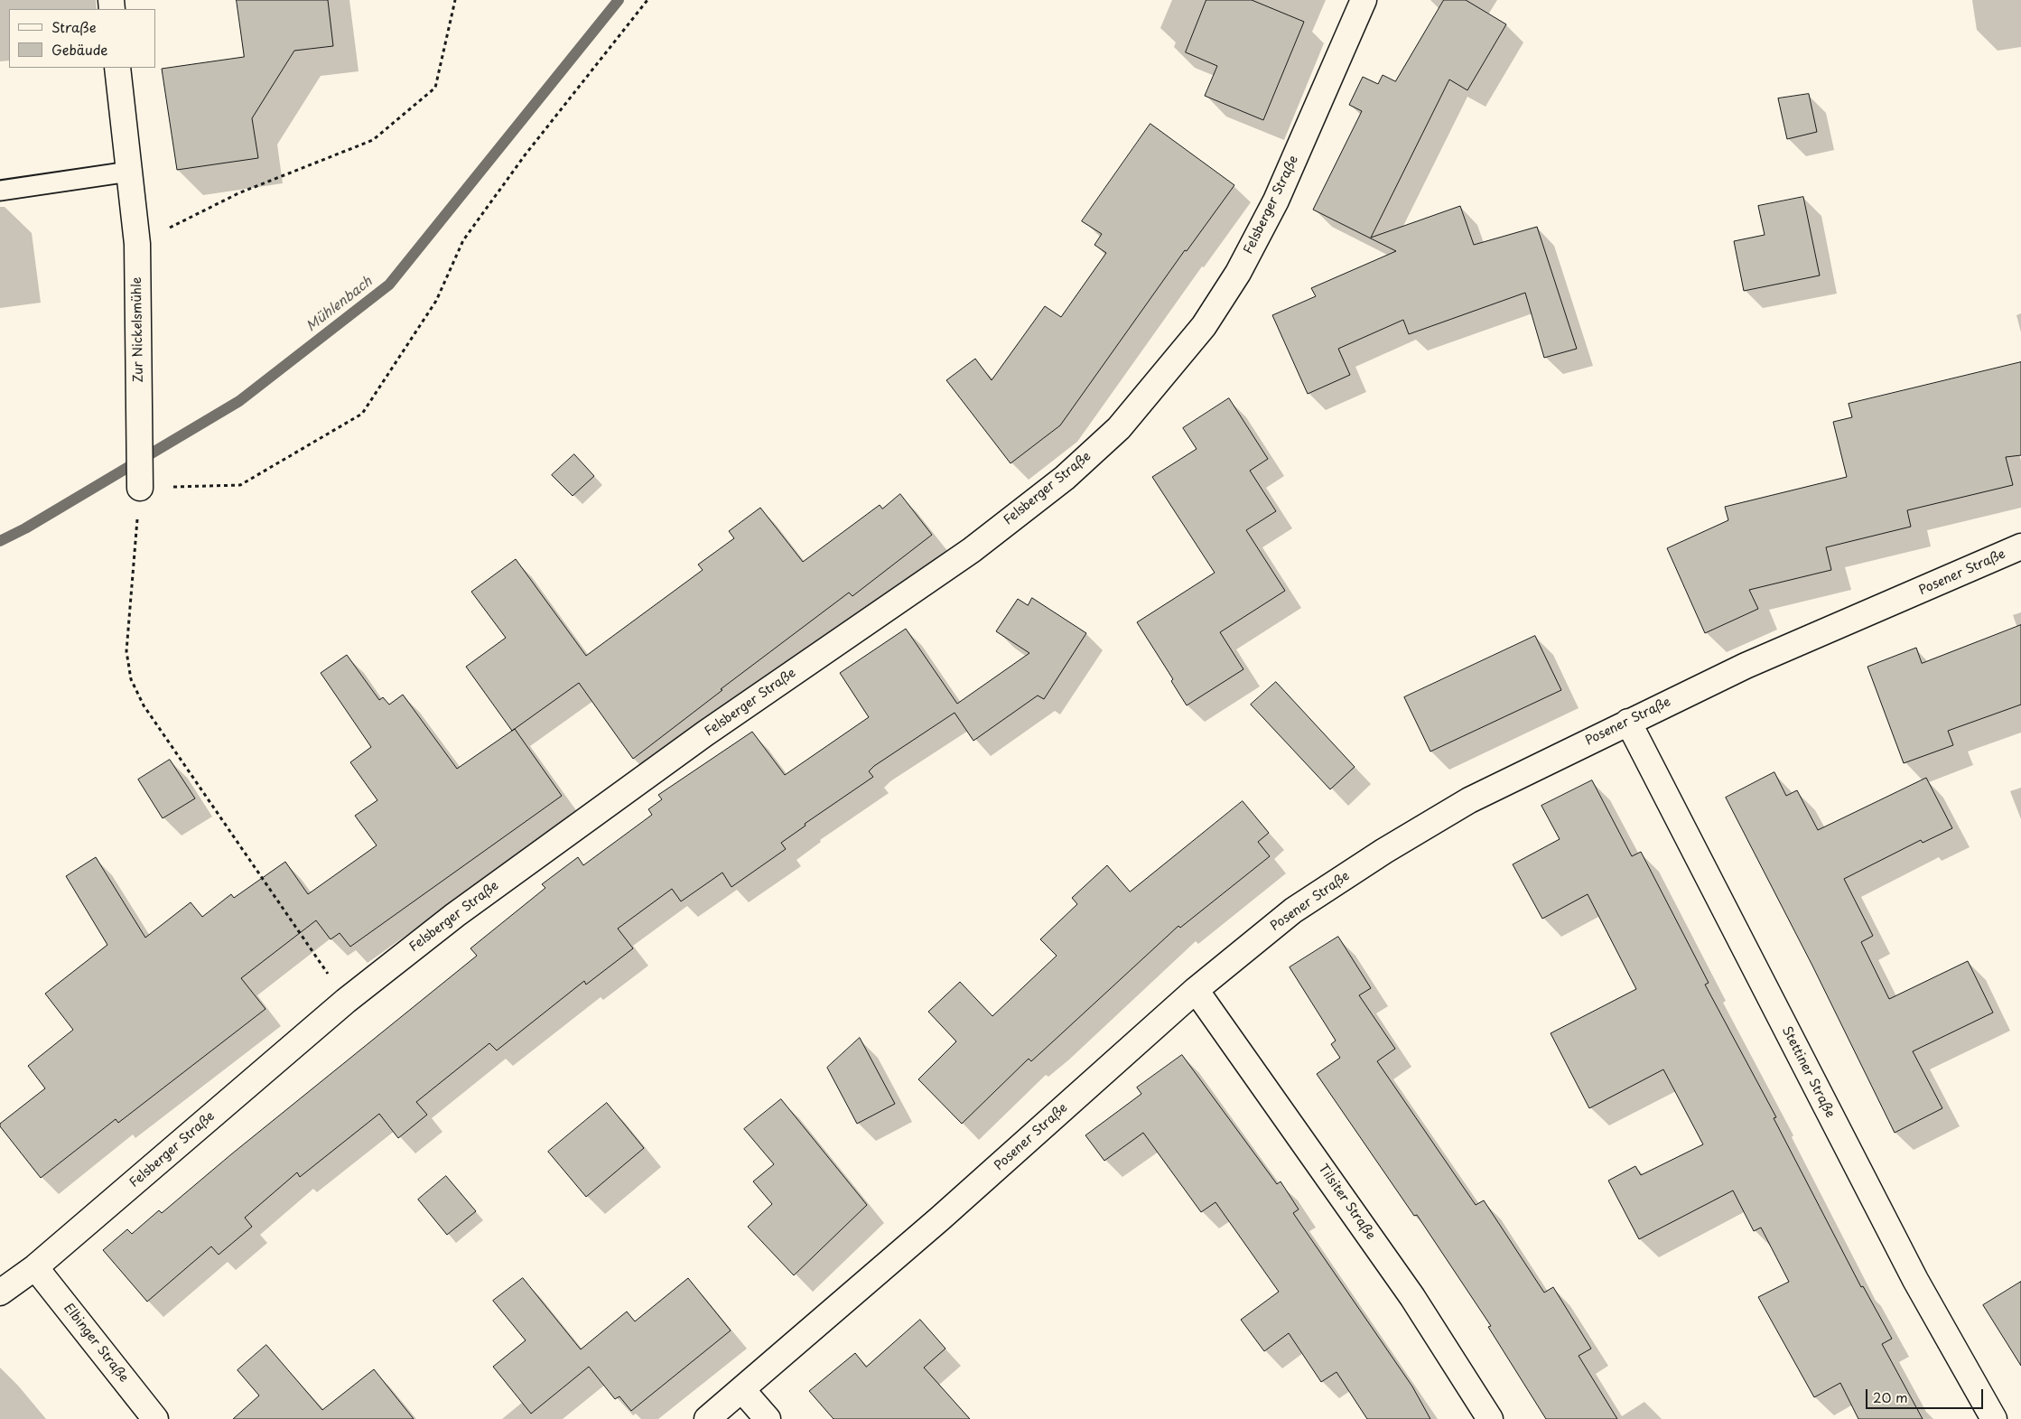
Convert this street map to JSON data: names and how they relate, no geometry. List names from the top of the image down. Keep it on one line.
{"streets":{"street":["Felsberger Straße","Zur Nickelsmühle","Posener Straße","Stettiner Straße","Tilsiter Straße","Elbinger Straße"]},"crossings":[["Felsberger Straße","Elbinger Straße"],["Posener Straße","Stettiner Straße"],["Posener Straße","Tilsiter Straße"]],"water":["Mühlenbach"],"legend":["Straße","Gebäude"],"scale_bar":"20 m"}
